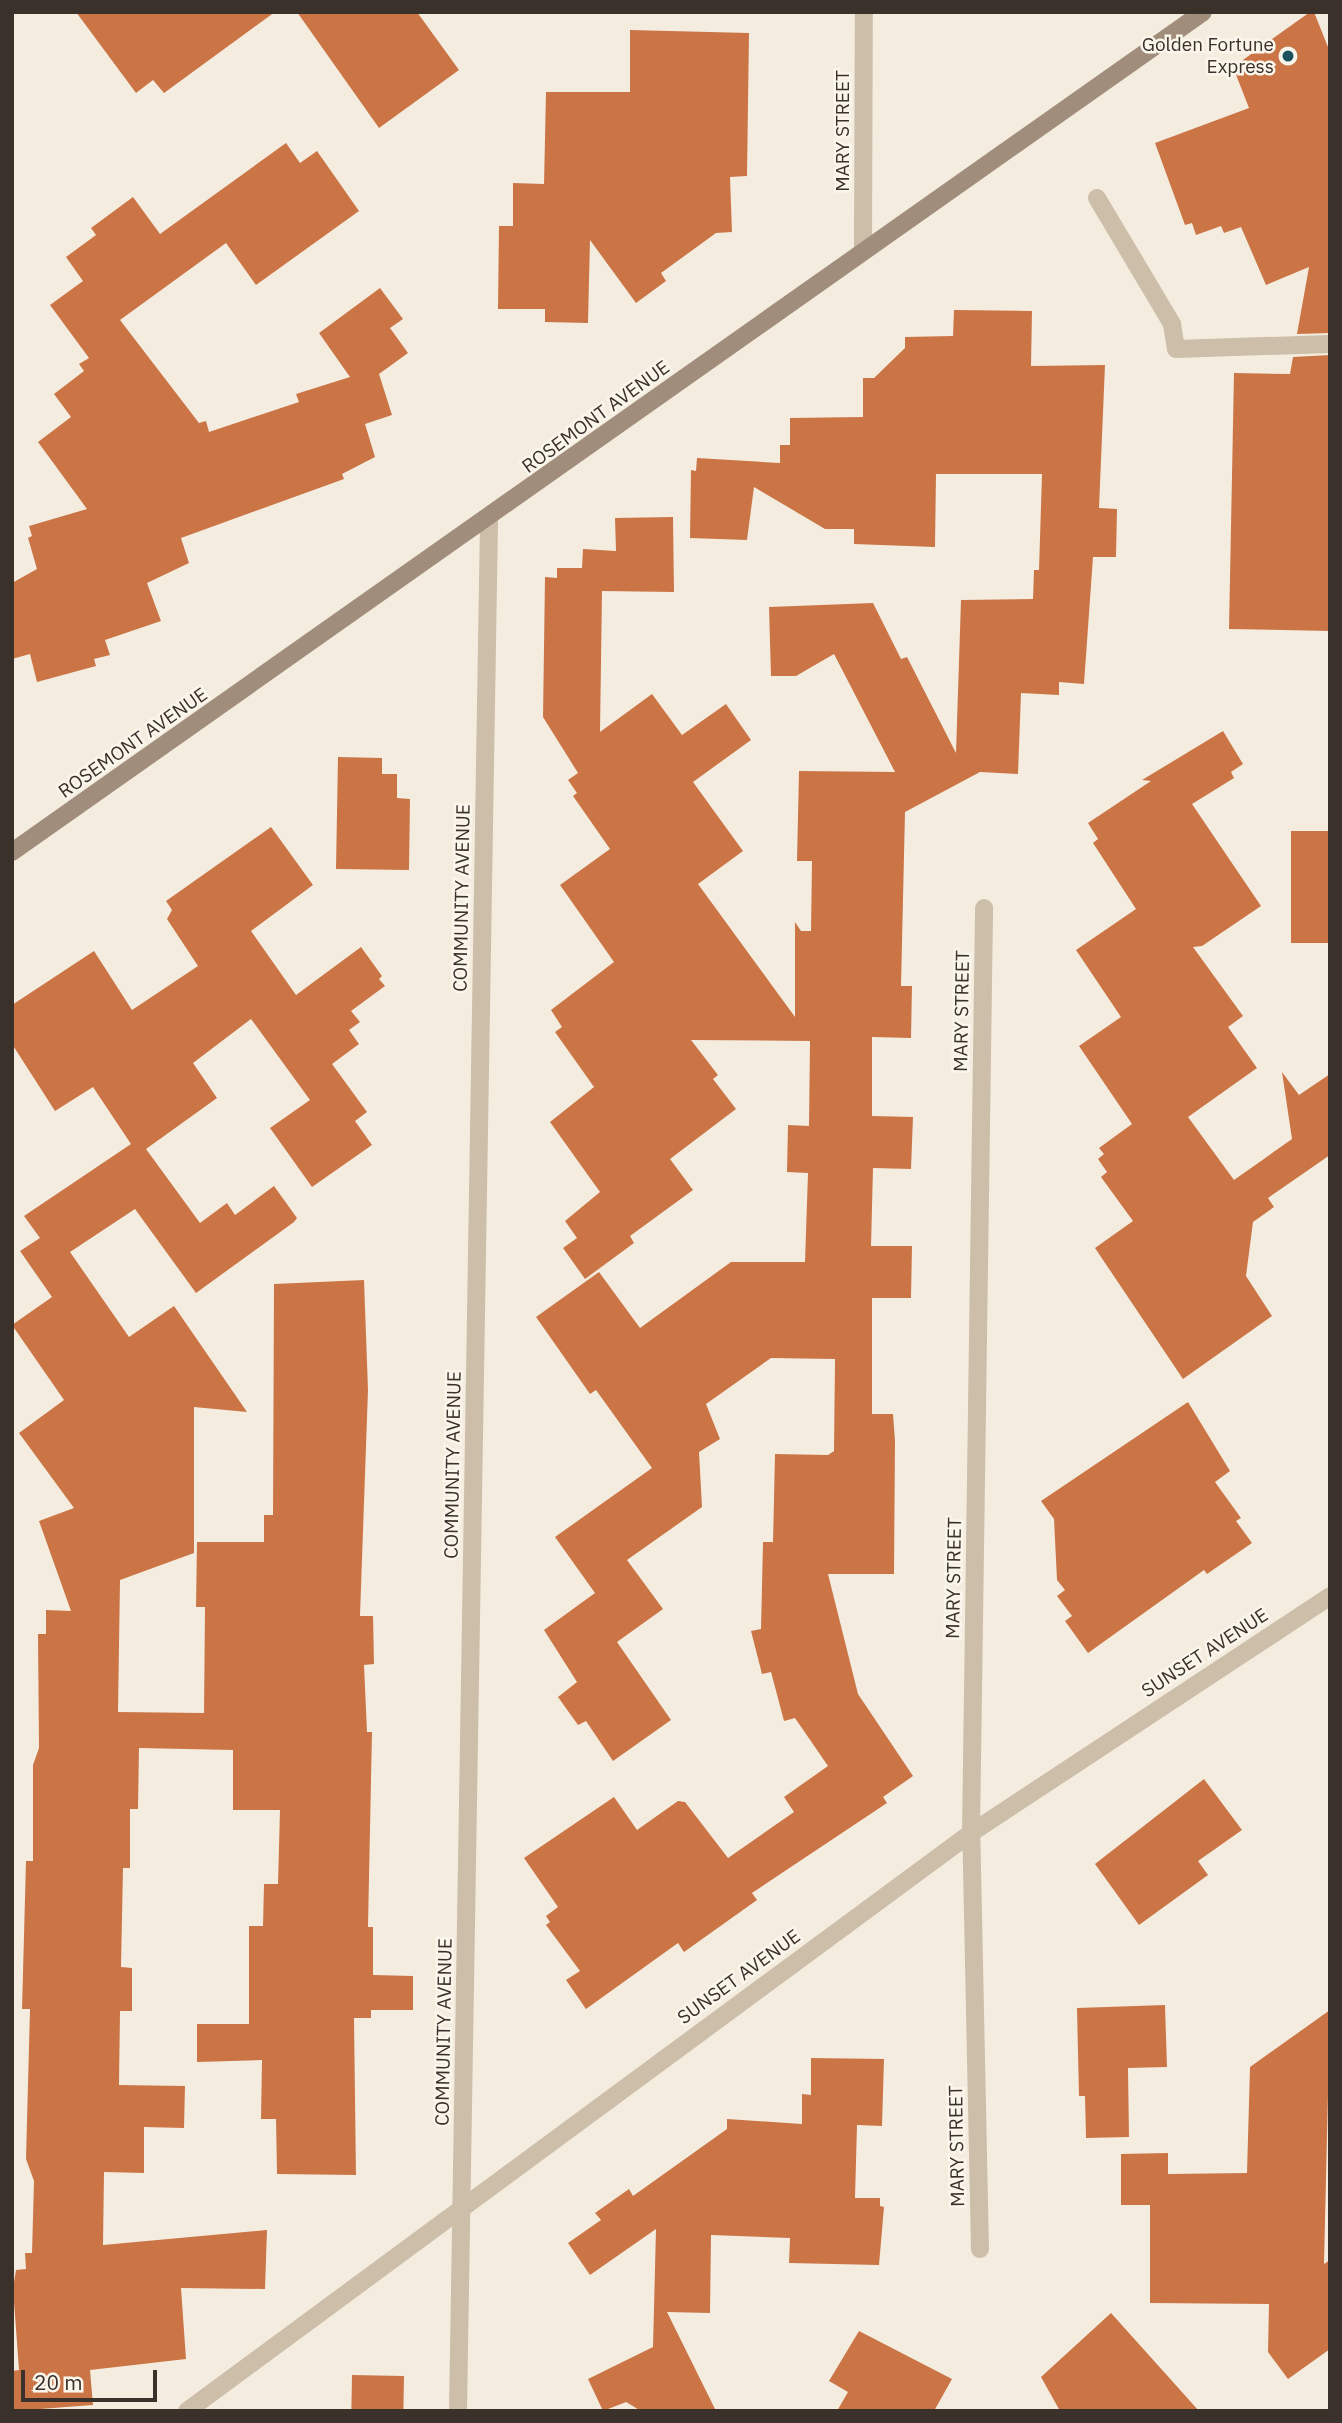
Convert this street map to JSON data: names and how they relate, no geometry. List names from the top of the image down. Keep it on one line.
{"streets":{"street":["MARY STREET","ROSEMONT AVENUE","COMMUNITY AVENUE","SUNSET AVENUE"]},"crossings":[["MARY STREET","ROSEMONT AVENUE"],["MARY STREET","SUNSET AVENUE"],["ROSEMONT AVENUE","COMMUNITY AVENUE"],["COMMUNITY AVENUE","SUNSET AVENUE"]],"places":["Golden Fortune Express"],"scale_bar":"20 m"}
